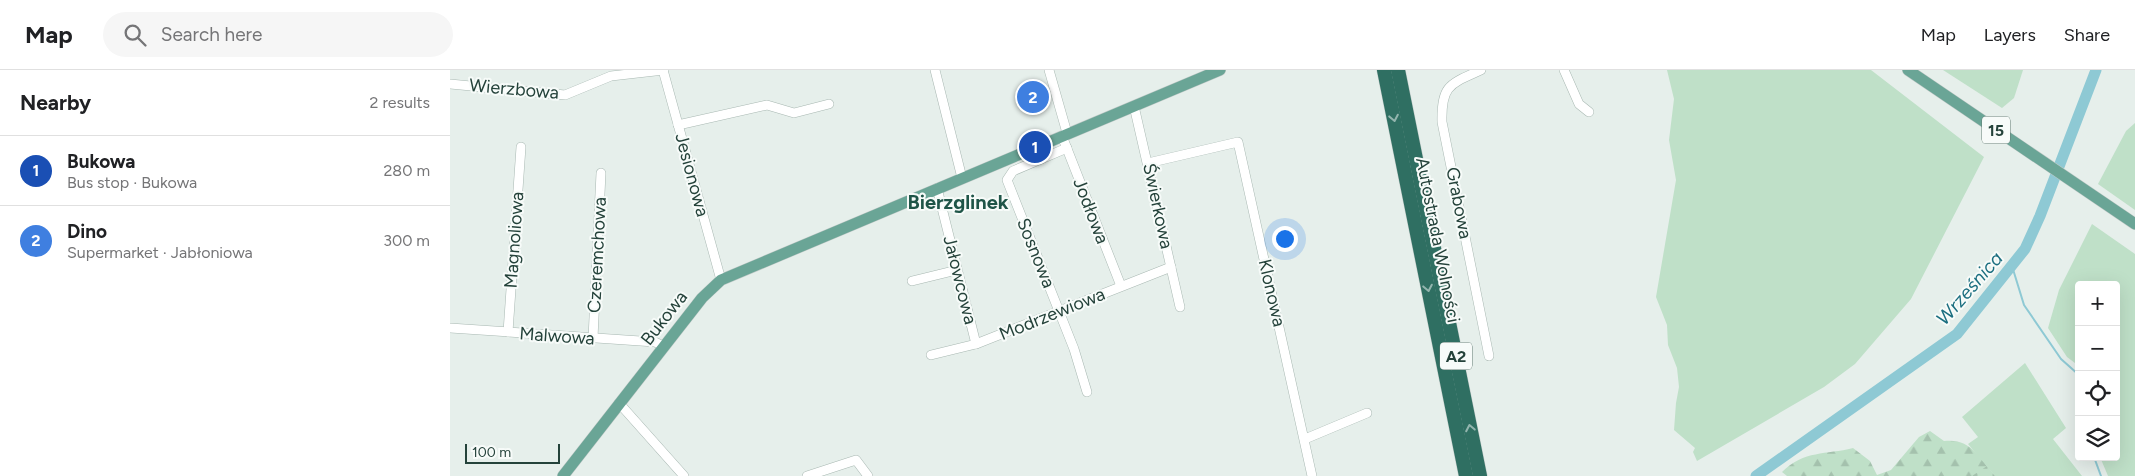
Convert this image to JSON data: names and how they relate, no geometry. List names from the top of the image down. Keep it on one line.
{"streets":{"highway":["Autostrada Wolności","A2"],"main road":["15","Bukowa"],"street":["Wierzbowa","Jesionowa","Grabowa","Świerkowa","Jodłowa","Magnoliowa","Sosnowa","Czeremchowa","Jałowcowa","Klonowa","Modrzewiowa","Malwowa"]},"crossings":[["Wierzbowa","Jesionowa"],["Jesionowa","Bukowa"],["Świerkowa","Klonowa"],["Świerkowa","Modrzewiowa"],["Świerkowa","Bukowa"],["Jodłowa","Sosnowa"],["Jodłowa","Modrzewiowa"],["Jodłowa","Bukowa"],["Magnoliowa","Malwowa"],["Sosnowa","Modrzewiowa"],["Czeremchowa","Malwowa"],["Jałowcowa","Modrzewiowa"],["Jałowcowa","Bukowa"],["Bukowa","Malwowa"]],"districts":["Bierzglinek"],"water":["Wrześnica"],"scale_bar":"100 m","page":{"header":"Map","search":"Search here","nav":["Map","Layers","Share"],"heading":["Nearby","2 results"],"pins":["2","1"],"list":[{"mark":"1","name":"Bukowa","note":"Bus stop · Bukowa","value":"280 m"},{"mark":"2","name":"Dino","note":"Supermarket · Jabłoniowa","value":"300 m"}],"map_buttons":["+","−"],"scale":"100 m"}}
